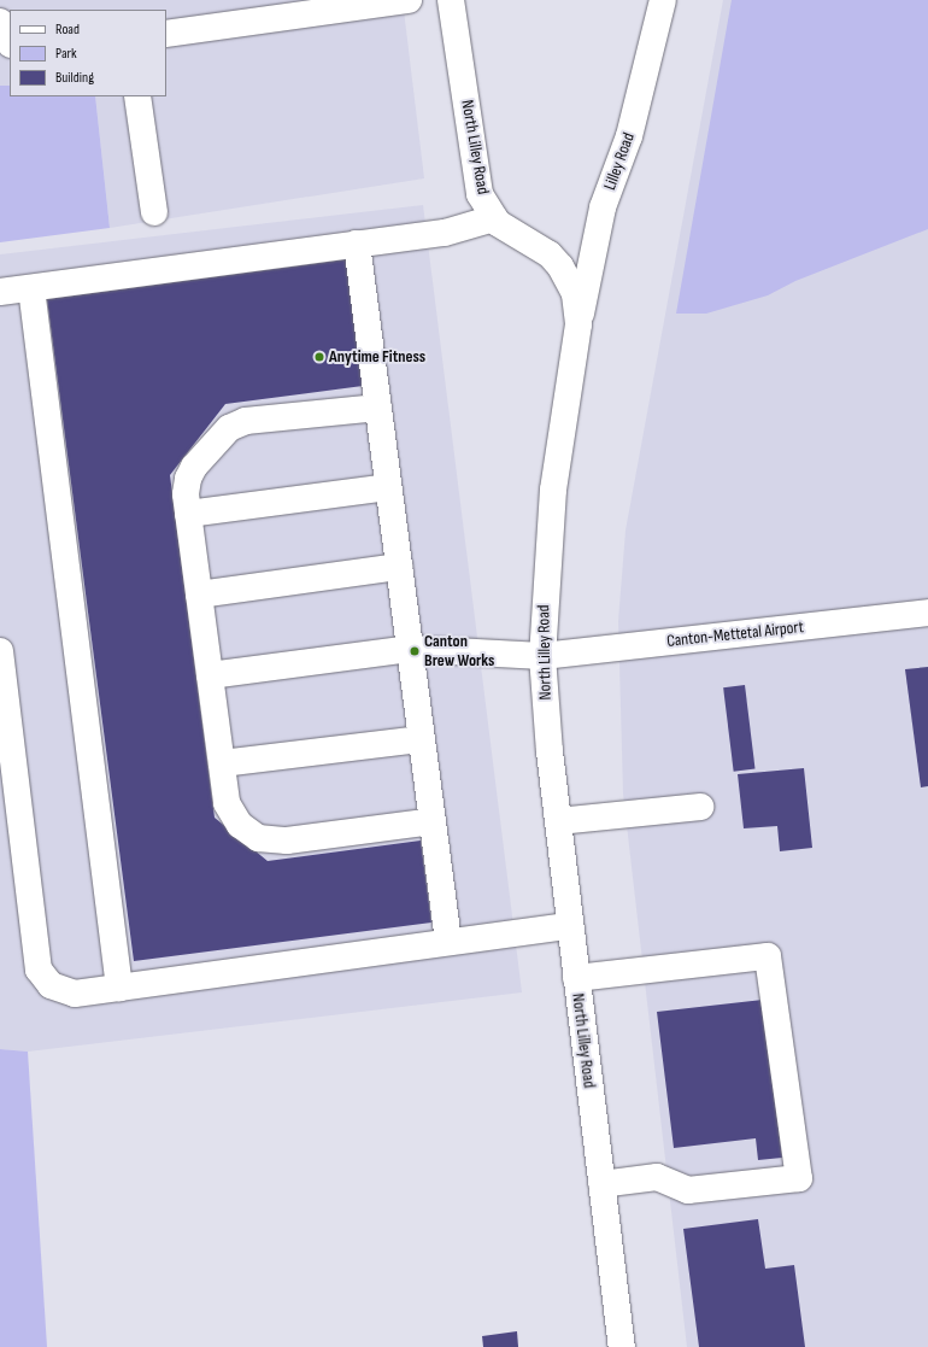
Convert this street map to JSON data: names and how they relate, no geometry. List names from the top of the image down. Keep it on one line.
{"streets":{"street":["North Lilley Road","Lilley Road","Canton-Mettetal Airport"]},"crossings":[["North Lilley Road","Lilley Road"],["North Lilley Road","Canton-Mettetal Airport"]],"places":["Anytime Fitness","Canton Brew Works"],"legend":["Road","Park","Building"]}
